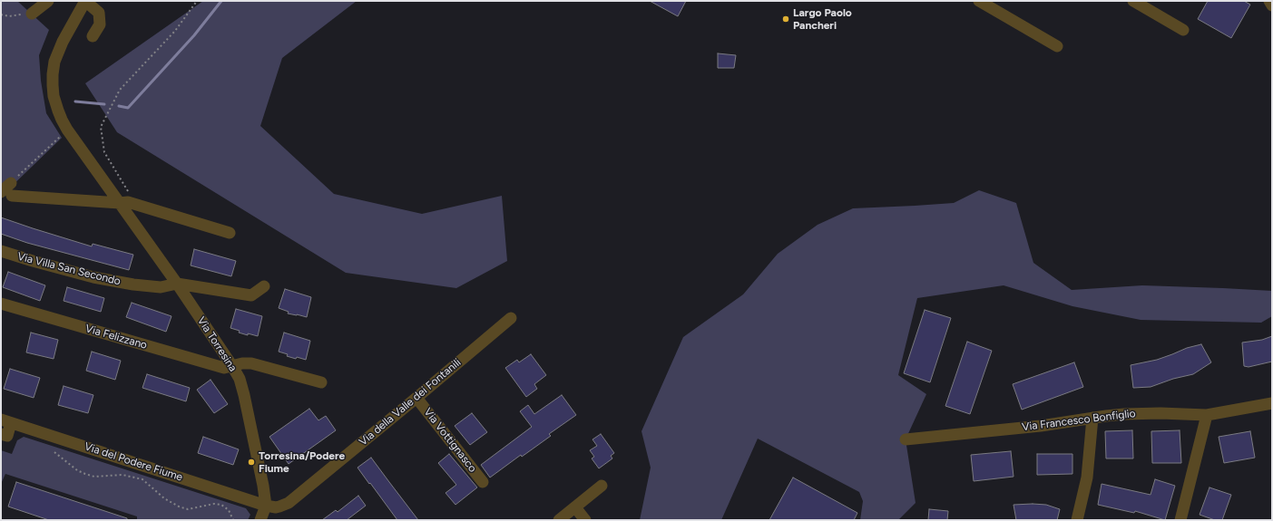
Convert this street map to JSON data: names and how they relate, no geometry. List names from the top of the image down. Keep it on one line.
{"streets":{"street":["Via Villa San Secondo","Via Felizzano","Via Torresina","Via della Valle dei Fontanili","Via Francesco Bonfiglio","Via Vottignasco","Via del Podere Fiume"]},"crossings":[["Via Villa San Secondo","Via Torresina"],["Via Felizzano","Via Torresina"],["Via Torresina","Via della Valle dei Fontanili"],["Via Torresina","Via del Podere Fiume"],["Via della Valle dei Fontanili","Via Vottignasco"],["Via della Valle dei Fontanili","Via del Podere Fiume"]],"places":["Largo Paolo Pancheri","Torresina/Podere Fiume"]}
